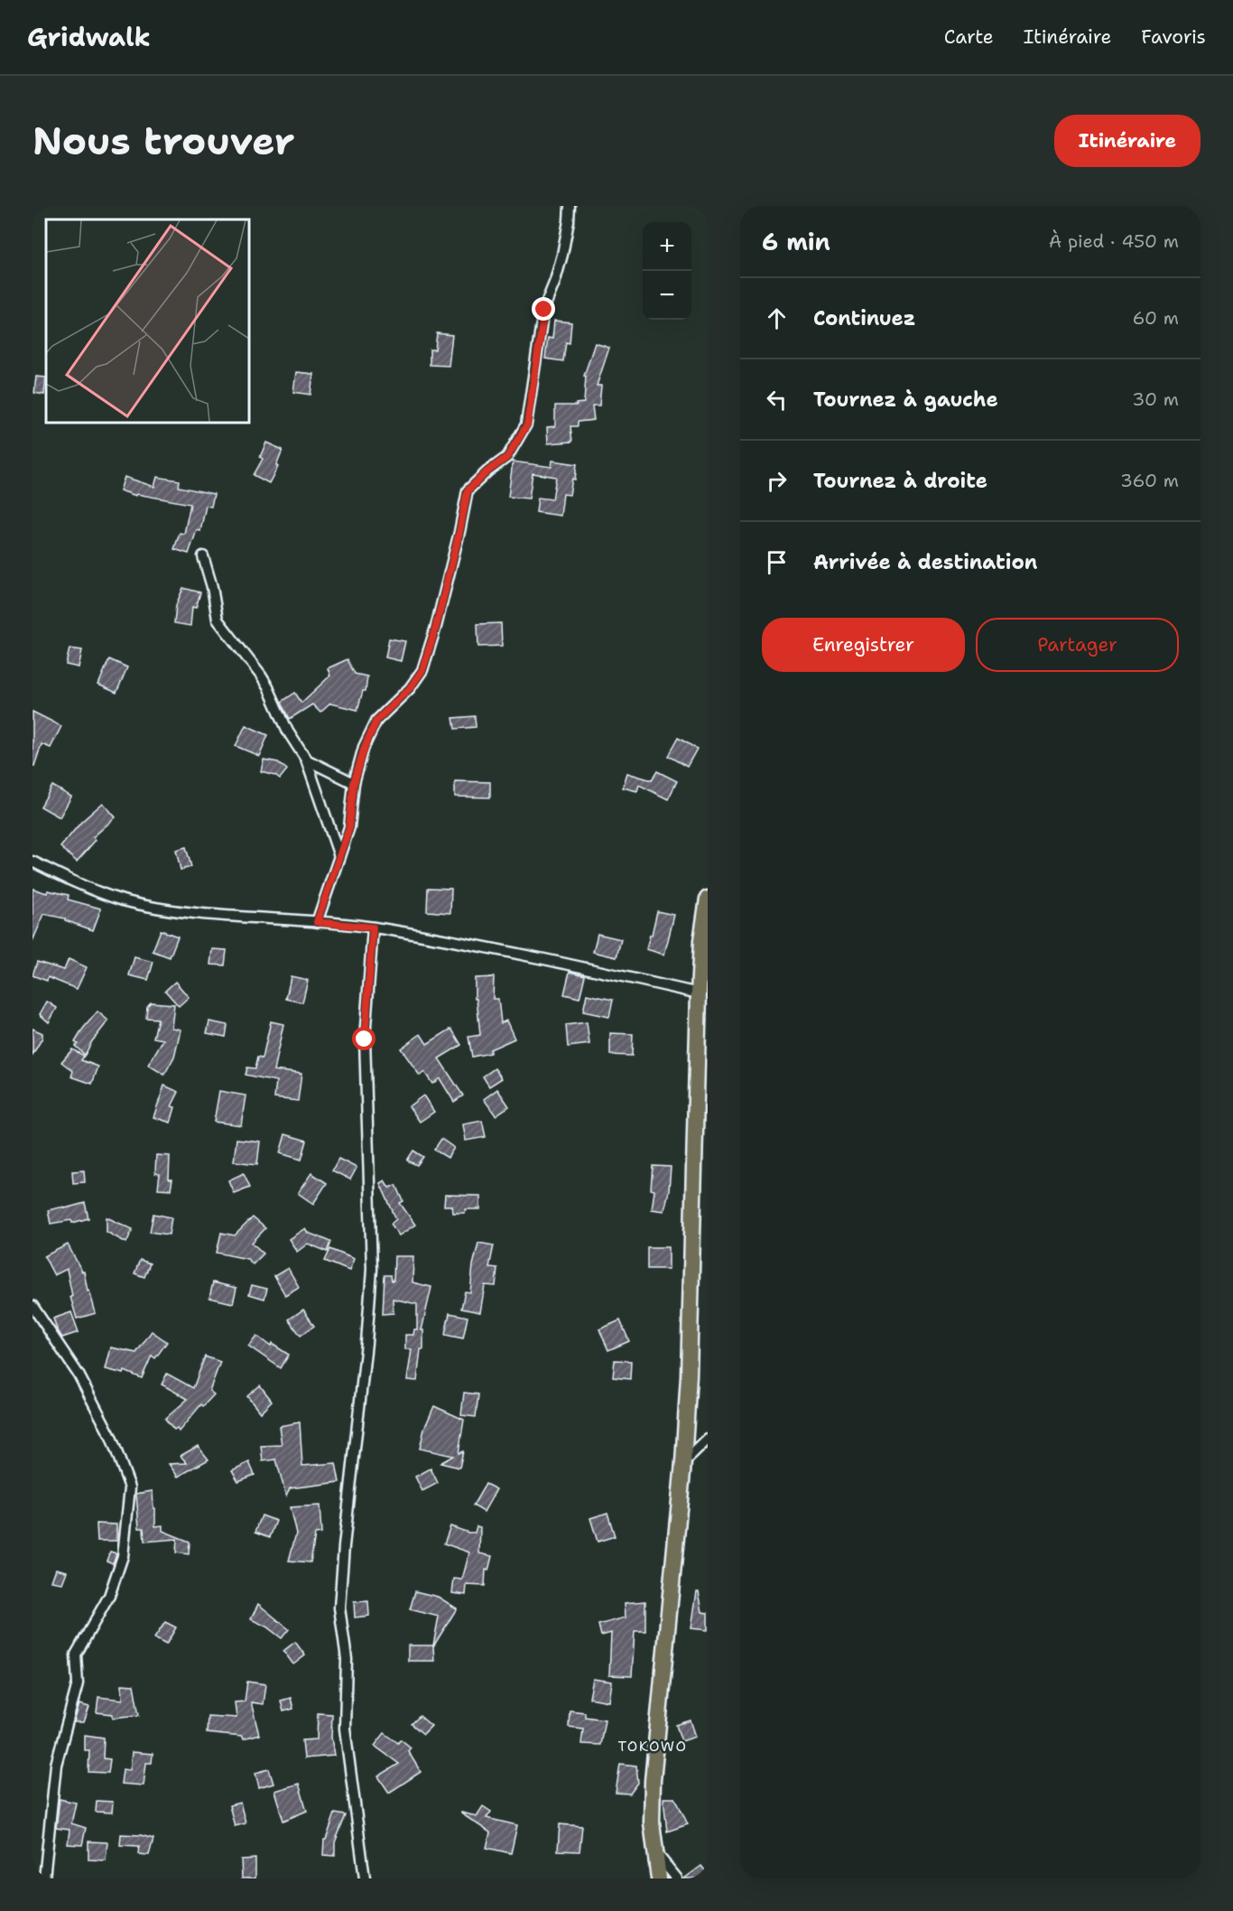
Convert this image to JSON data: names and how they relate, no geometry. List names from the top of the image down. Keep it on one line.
{"districts":["TOKOWO"],"page":{"header":"Gridwalk","nav":["Carte","Itinéraire","Favoris"],"buttons":["Itinéraire",["Enregistrer","Partager"]],"title":"Nous trouver","heading":["6 min","À pied · 450 m"],"map_buttons":["+","−"],"list":[["Continuez","60 m"],["Tournez à gauche","30 m"],["Tournez à droite","360 m"],"Arrivée à destination"]}}
